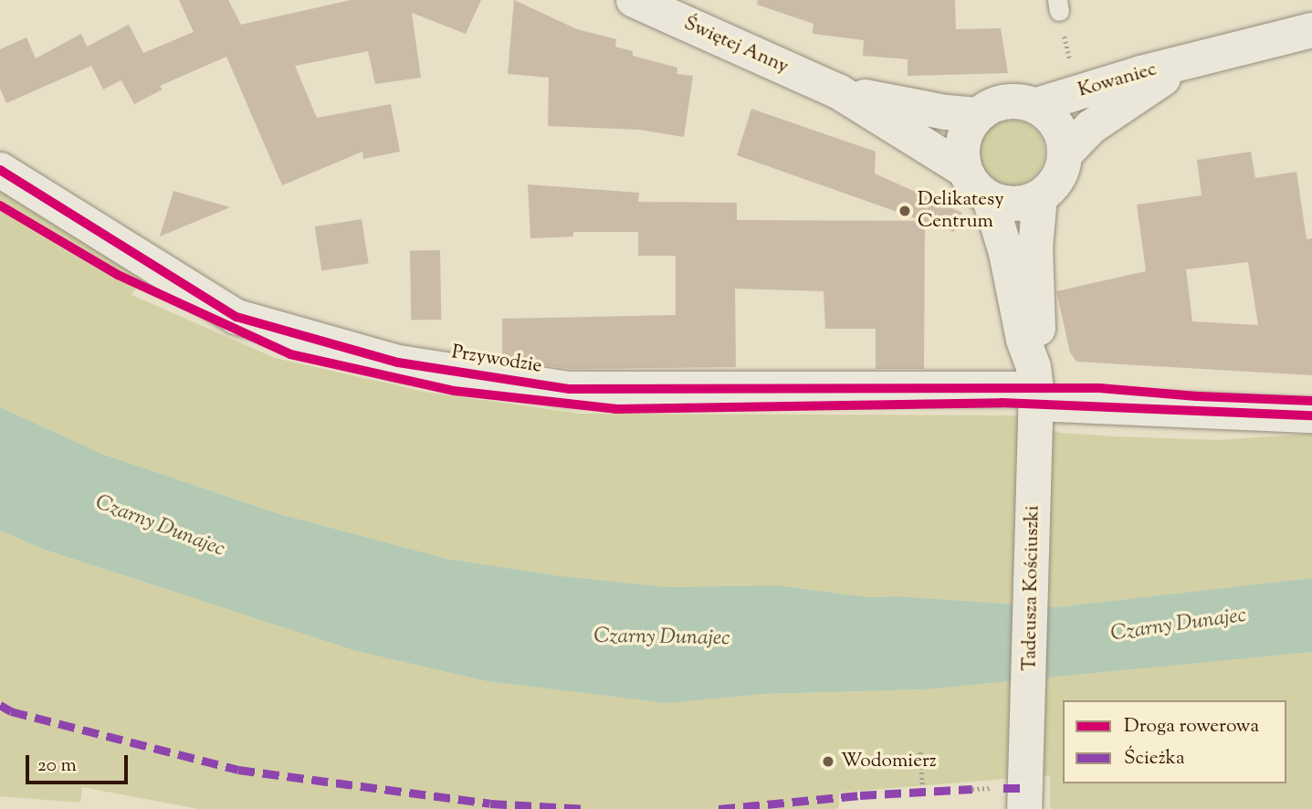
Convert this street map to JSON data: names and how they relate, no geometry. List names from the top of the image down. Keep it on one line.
{"streets":{"street":["Świętej Anny","Kowaniec","Przywodzie","Tadeusza Kościuszki"]},"crossings":[["Świętej Anny","Kowaniec"],["Świętej Anny","Tadeusza Kościuszki"],["Kowaniec","Tadeusza Kościuszki"],["Przywodzie","Tadeusza Kościuszki"]],"water":["Czarny Dunajec"],"places":["Delikatesy Centrum","Wodomierz"],"legend":["Droga rowerowa","Ścieżka"],"scale_bar":"20 m"}
